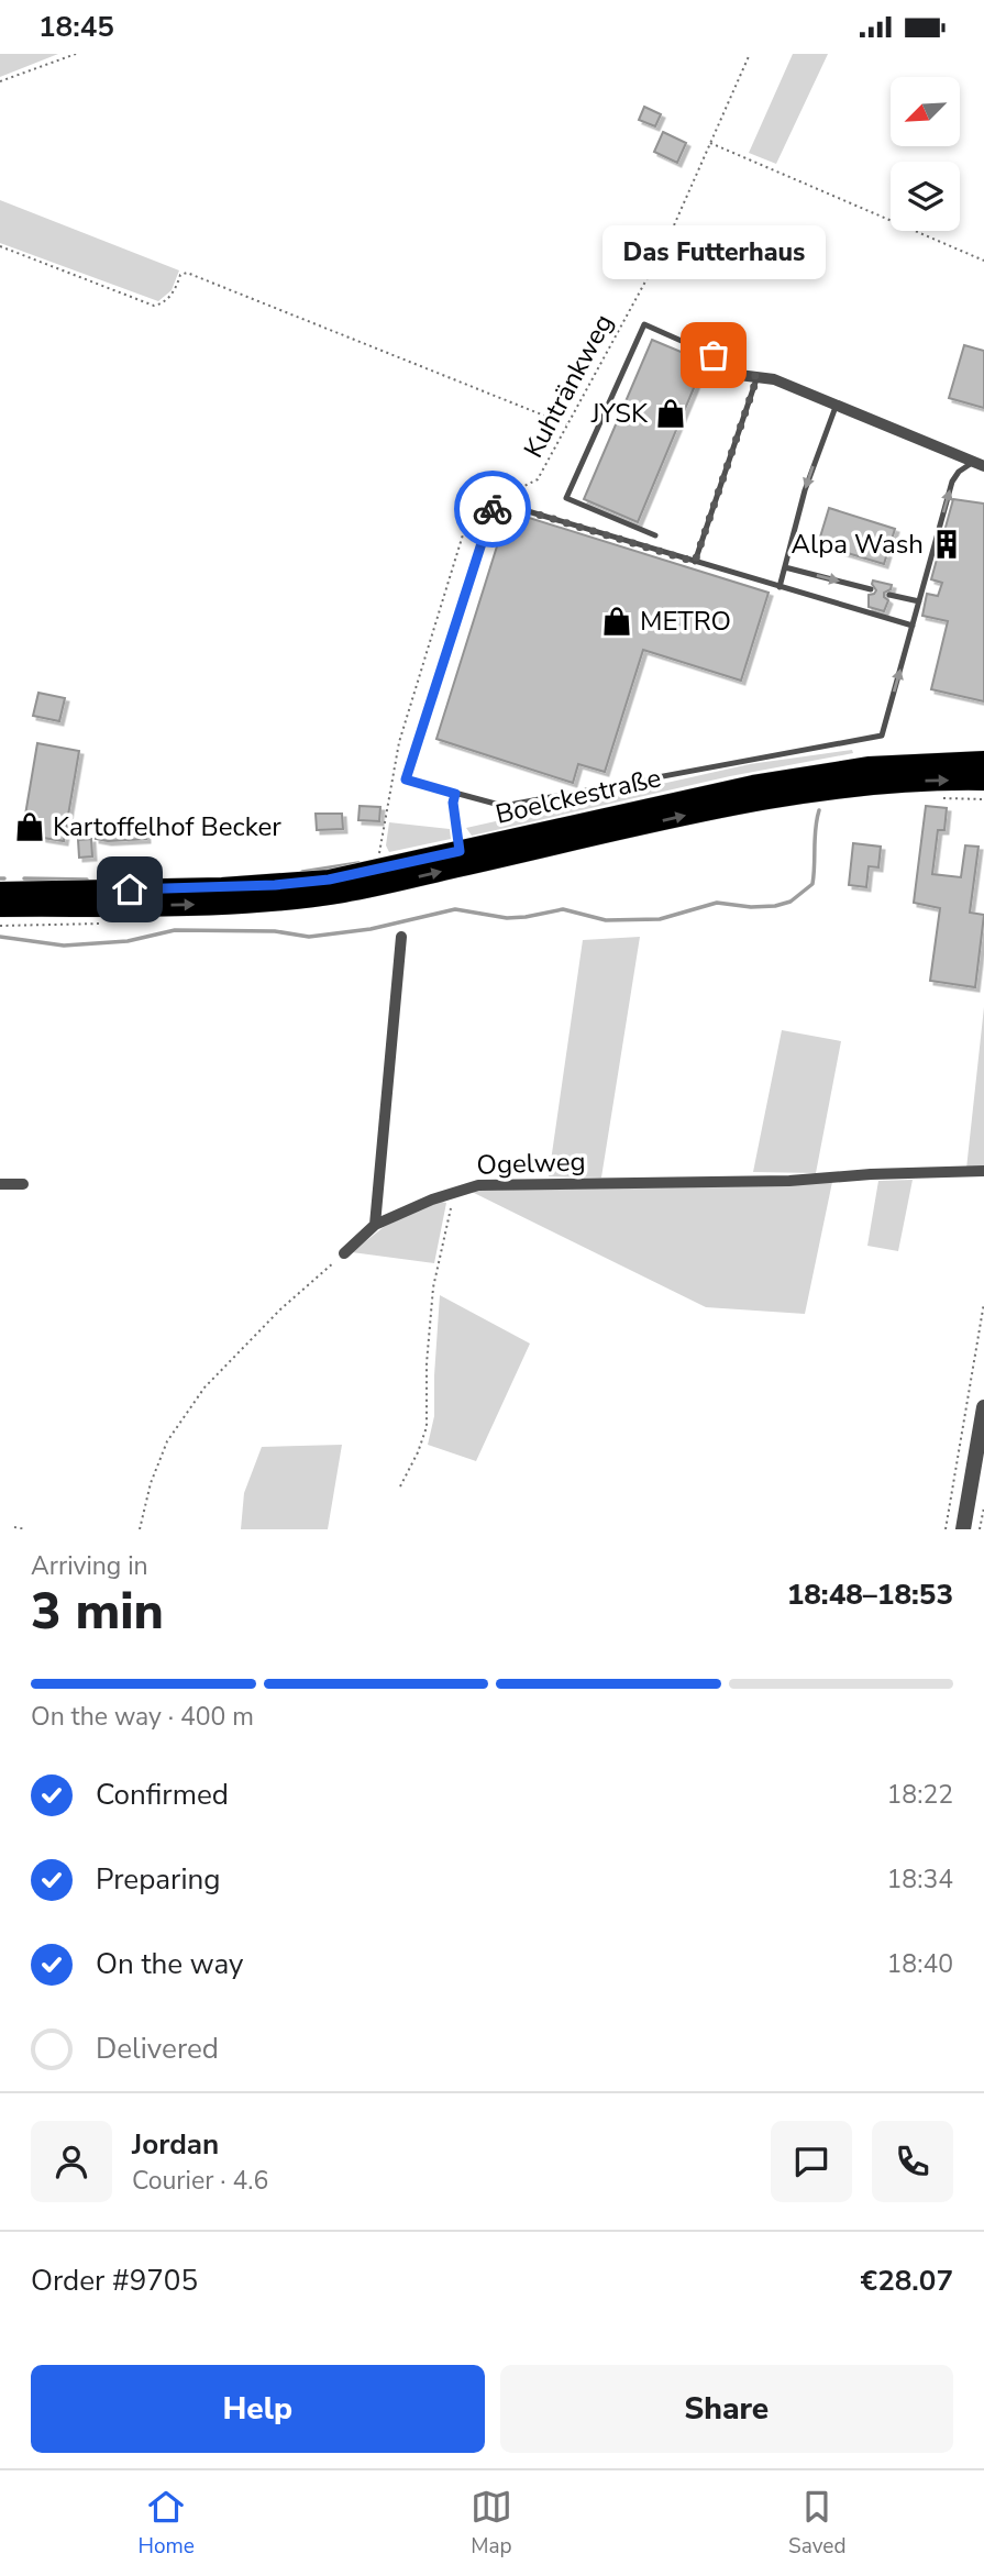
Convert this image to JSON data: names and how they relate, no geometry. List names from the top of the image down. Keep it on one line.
{"streets":{"main road":["Boelckestraße"],"street":["Ogelweg"],"path":["Kuhtränkweg"]},"crossings":[["Kuhtränkweg","Boelckestraße"]],"places":{"other":["Das Futterhaus"],"shop":["JYSK","METRO","Kartoffelhof Becker"],"building":["Alpa Wash"]},"north":"bottom left","page":{"status":"18:45","bubble":"Das Futterhaus","heading":["3 min","Arriving in","18:48–18:53"],"panel":["Jordan","Courier · 4.6","Order #9705","€28.07"],"bar":"On the way · 400 m","list":[["Confirmed","18:22"],["Preparing","18:34"],["On the way","18:40"],"Delivered"],"buttons":["Help","Share"],"tabs":["Home","Map","Saved"]}}
